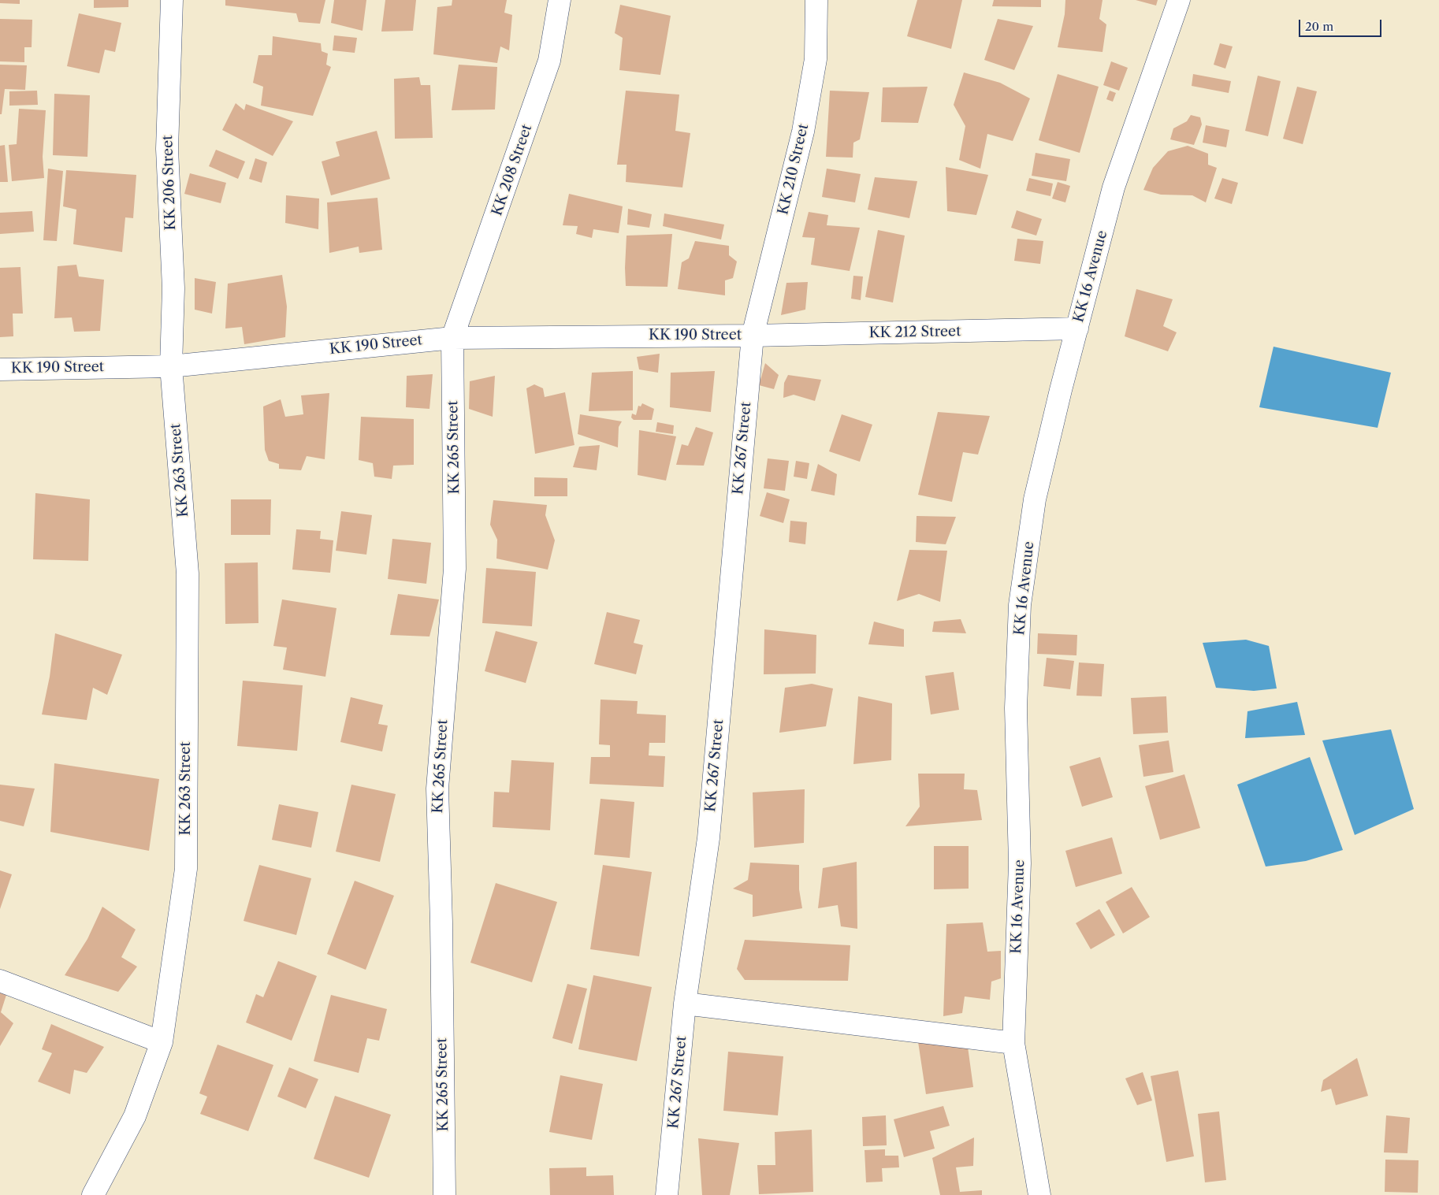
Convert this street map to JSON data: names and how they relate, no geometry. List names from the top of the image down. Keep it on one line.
{"streets":{"street":["KK 210 Street","KK 208 Street","KK 206 Street","KK 16 Avenue","KK 212 Street","KK 190 Street","KK 265 Street","KK 267 Street","KK 263 Street"]},"crossings":[["KK 210 Street","KK 212 Street"],["KK 210 Street","KK 190 Street"],["KK 210 Street","KK 267 Street"],["KK 208 Street","KK 190 Street"],["KK 208 Street","KK 265 Street"],["KK 206 Street","KK 190 Street"],["KK 206 Street","KK 263 Street"],["KK 16 Avenue","KK 212 Street"],["KK 212 Street","KK 190 Street"],["KK 212 Street","KK 267 Street"],["KK 190 Street","KK 265 Street"],["KK 190 Street","KK 267 Street"],["KK 190 Street","KK 263 Street"]],"scale_bar":"20 m"}
